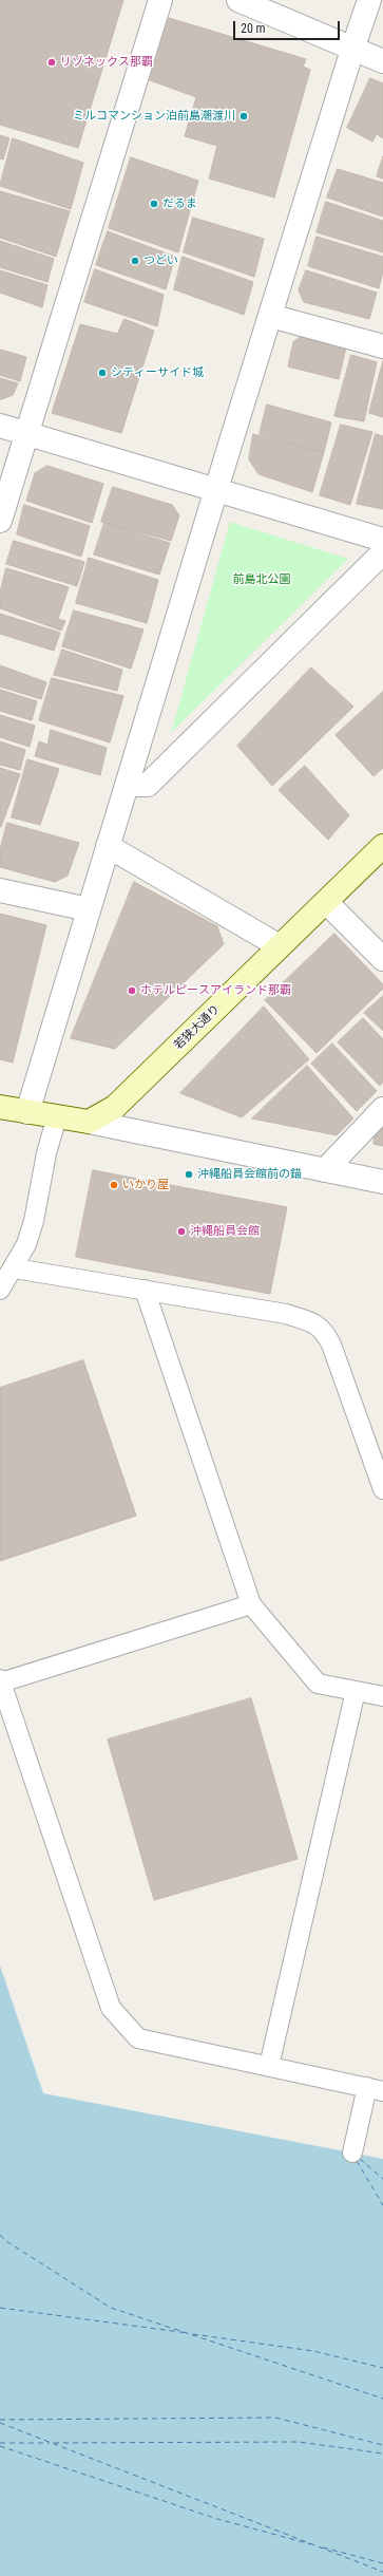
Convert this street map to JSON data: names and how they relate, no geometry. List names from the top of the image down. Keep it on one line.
{"streets":{"main road":["若狭大通り"]},"parks":["前島北公園"],"places":["リゾネックス那覇","ミルコマンション泊前島潮渡川","だるま","つどい","シティーサイド城","ホテルピースアイランド那覇","沖縄船員会館前の錨","いかり屋","沖縄船員会館"],"scale_bar":"20 m"}
